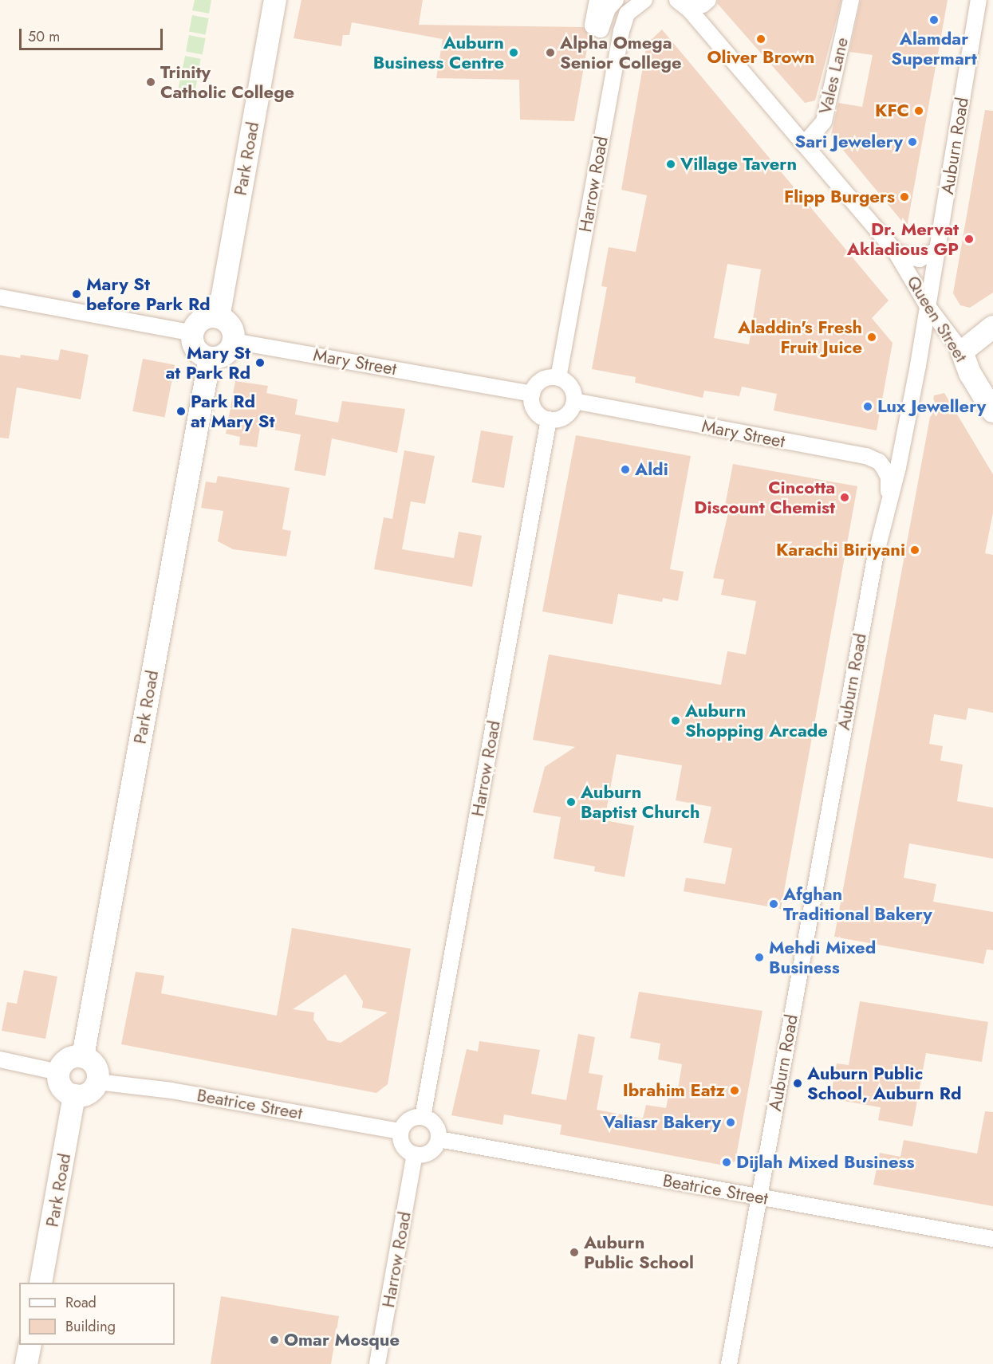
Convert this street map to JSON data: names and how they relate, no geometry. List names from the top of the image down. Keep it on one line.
{"streets":{"street":["Vales Lane","Auburn Road","Park Road","Harrow Road","Queen Street","Mary Street","Beatrice Street"]},"crossings":[["Vales Lane","Queen Street"],["Auburn Road","Queen Street"],["Auburn Road","Mary Street"],["Auburn Road","Beatrice Street"],["Park Road","Mary Street"],["Park Road","Beatrice Street"],["Harrow Road","Mary Street"],["Harrow Road","Beatrice Street"]],"places":["Alamdar Supermart","Oliver Brown","Auburn Business Centre","Alpha Omega Senior College","Trinity Catholic College","KFC","Sari Jewelery","Village Tavern","Flipp Burgers","Dr. Mervat Akladious GP","Mary St before Park Rd","Aladdin's Fresh Fruit Juice","Mary St at Park Rd","Lux Jewellery","Park Rd at Mary St","Aldi","Cincotta Discount Chemist","Karachi Biriyani","Auburn Shopping Arcade","Auburn Baptist Church","Afghan Traditional Bakery","Mehdi Mixed Business","Auburn Public School, Auburn Rd","Ibrahim Eatz","Valiasr Bakery","Dijlah Mixed Business","Auburn Public School","Omar Mosque"],"legend":["Road","Building"],"scale_bar":"50 m"}
